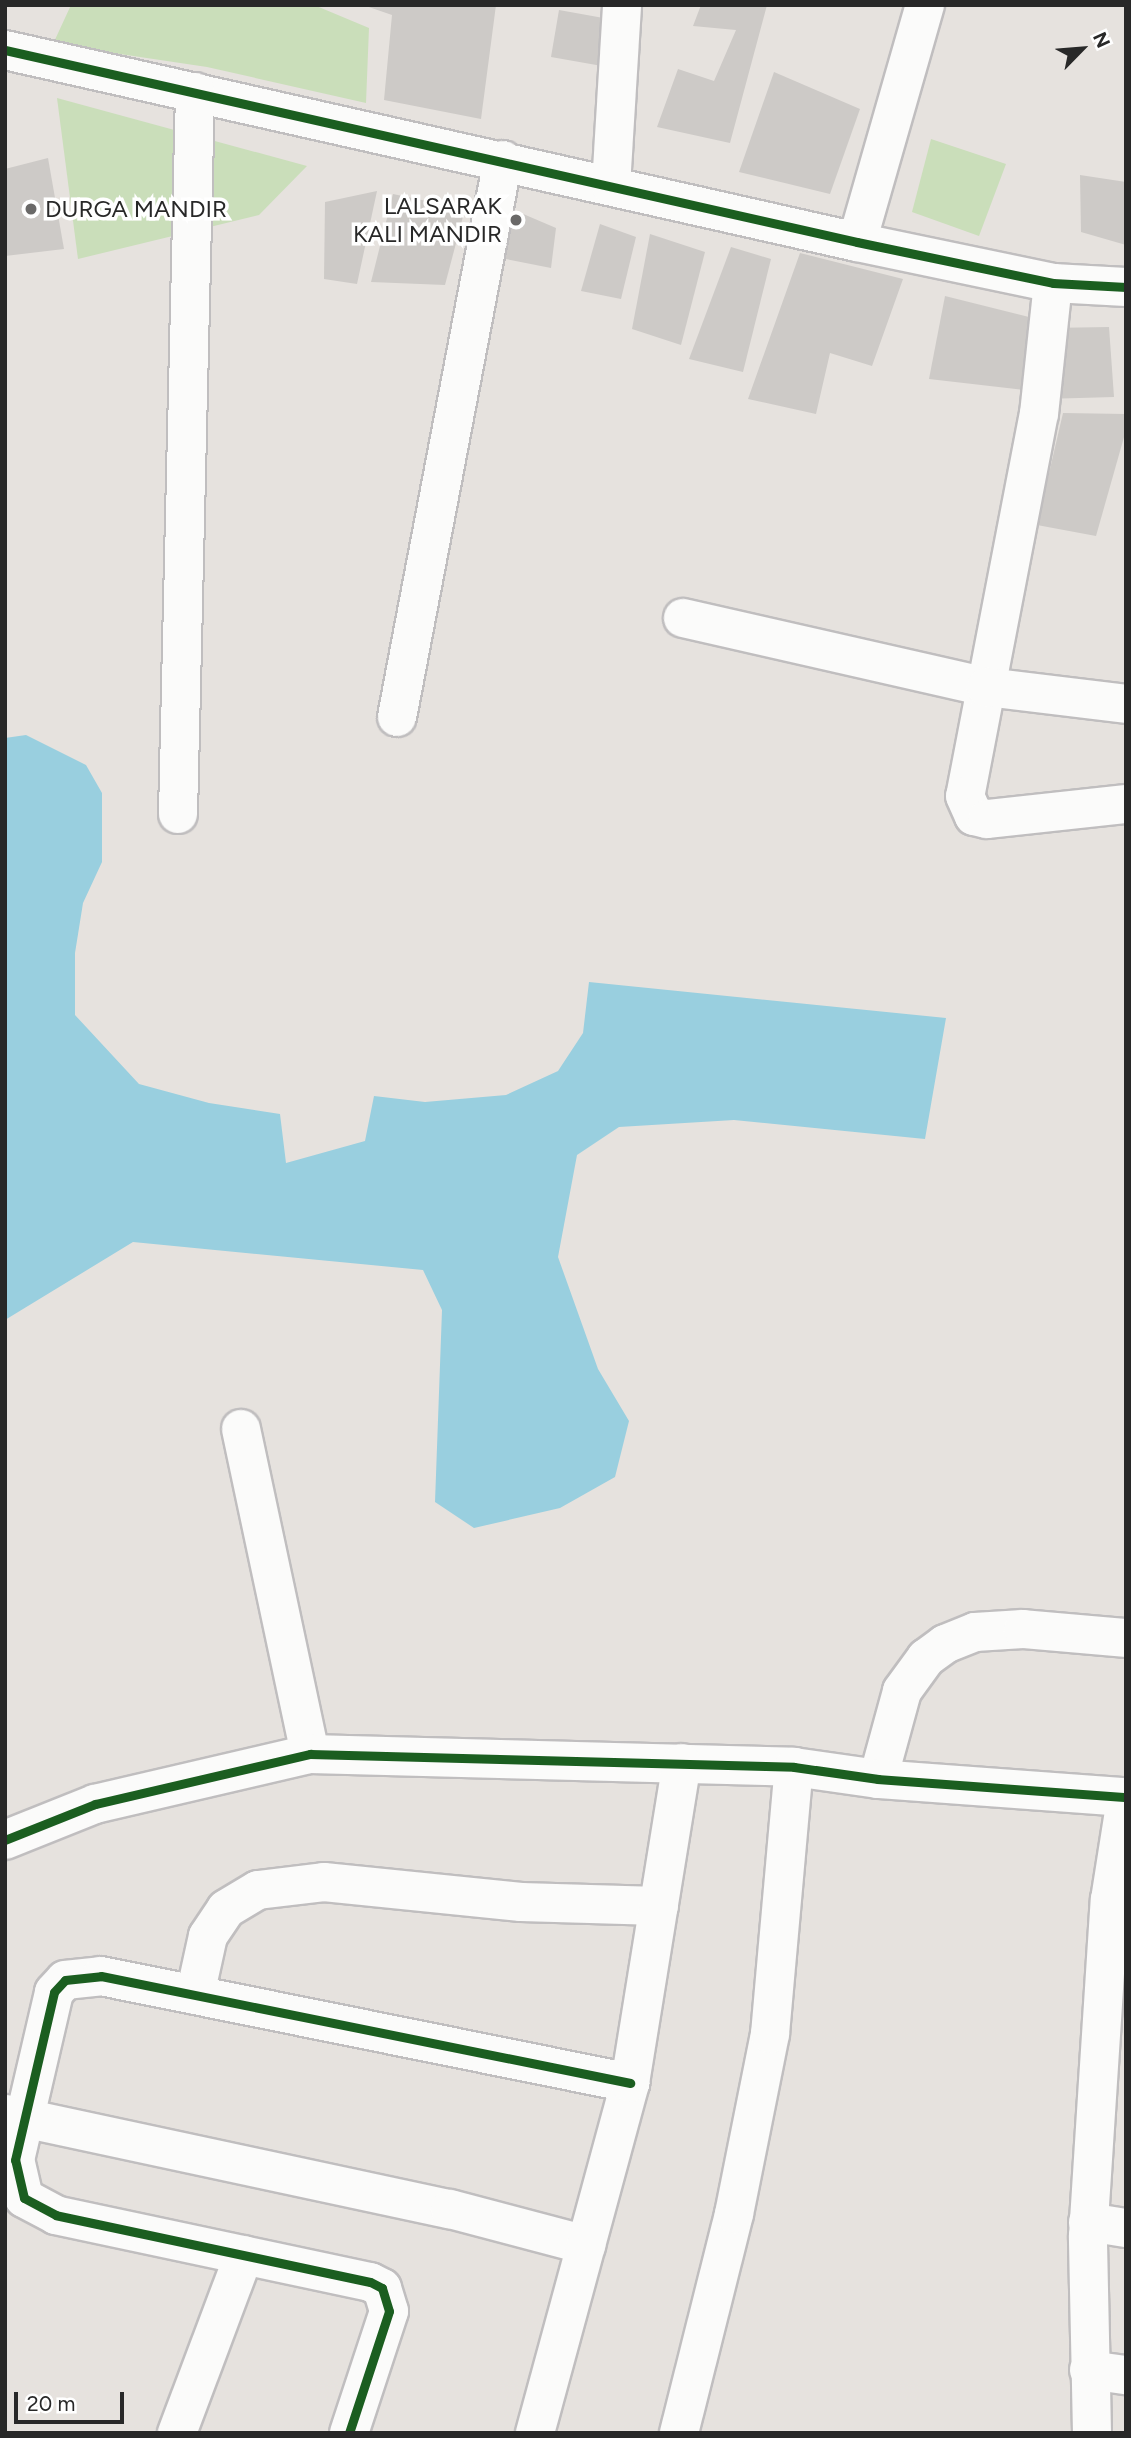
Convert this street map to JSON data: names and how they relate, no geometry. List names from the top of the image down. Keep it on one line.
{"places":["DURGA MANDIR","LALSARAK KALI MANDIR"],"scale_bar":"20 m","north":"top right"}
